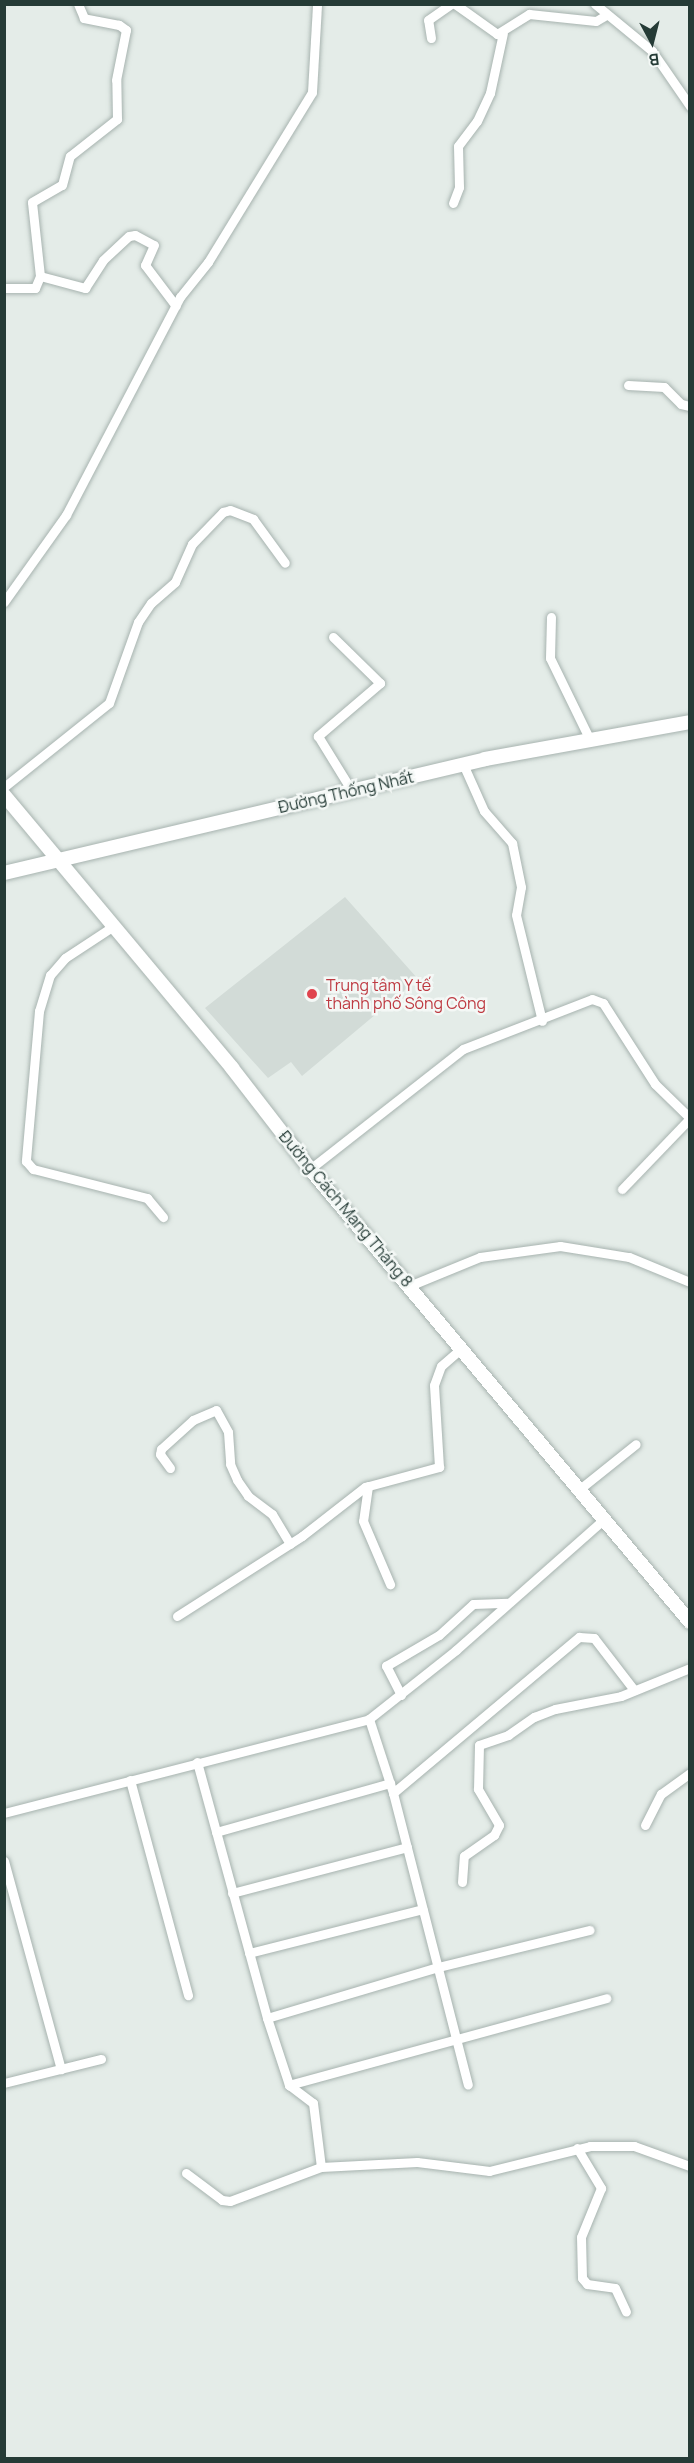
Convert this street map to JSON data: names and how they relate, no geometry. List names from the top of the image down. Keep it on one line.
{"streets":{"street":["Đường Thống Nhất","Đường Cách Mạng Tháng 8"]},"crossings":[["Đường Thống Nhất","Đường Cách Mạng Tháng 8"]],"places":["Trung tâm Y tế thành phố Sông Công"],"north":"bottom"}
